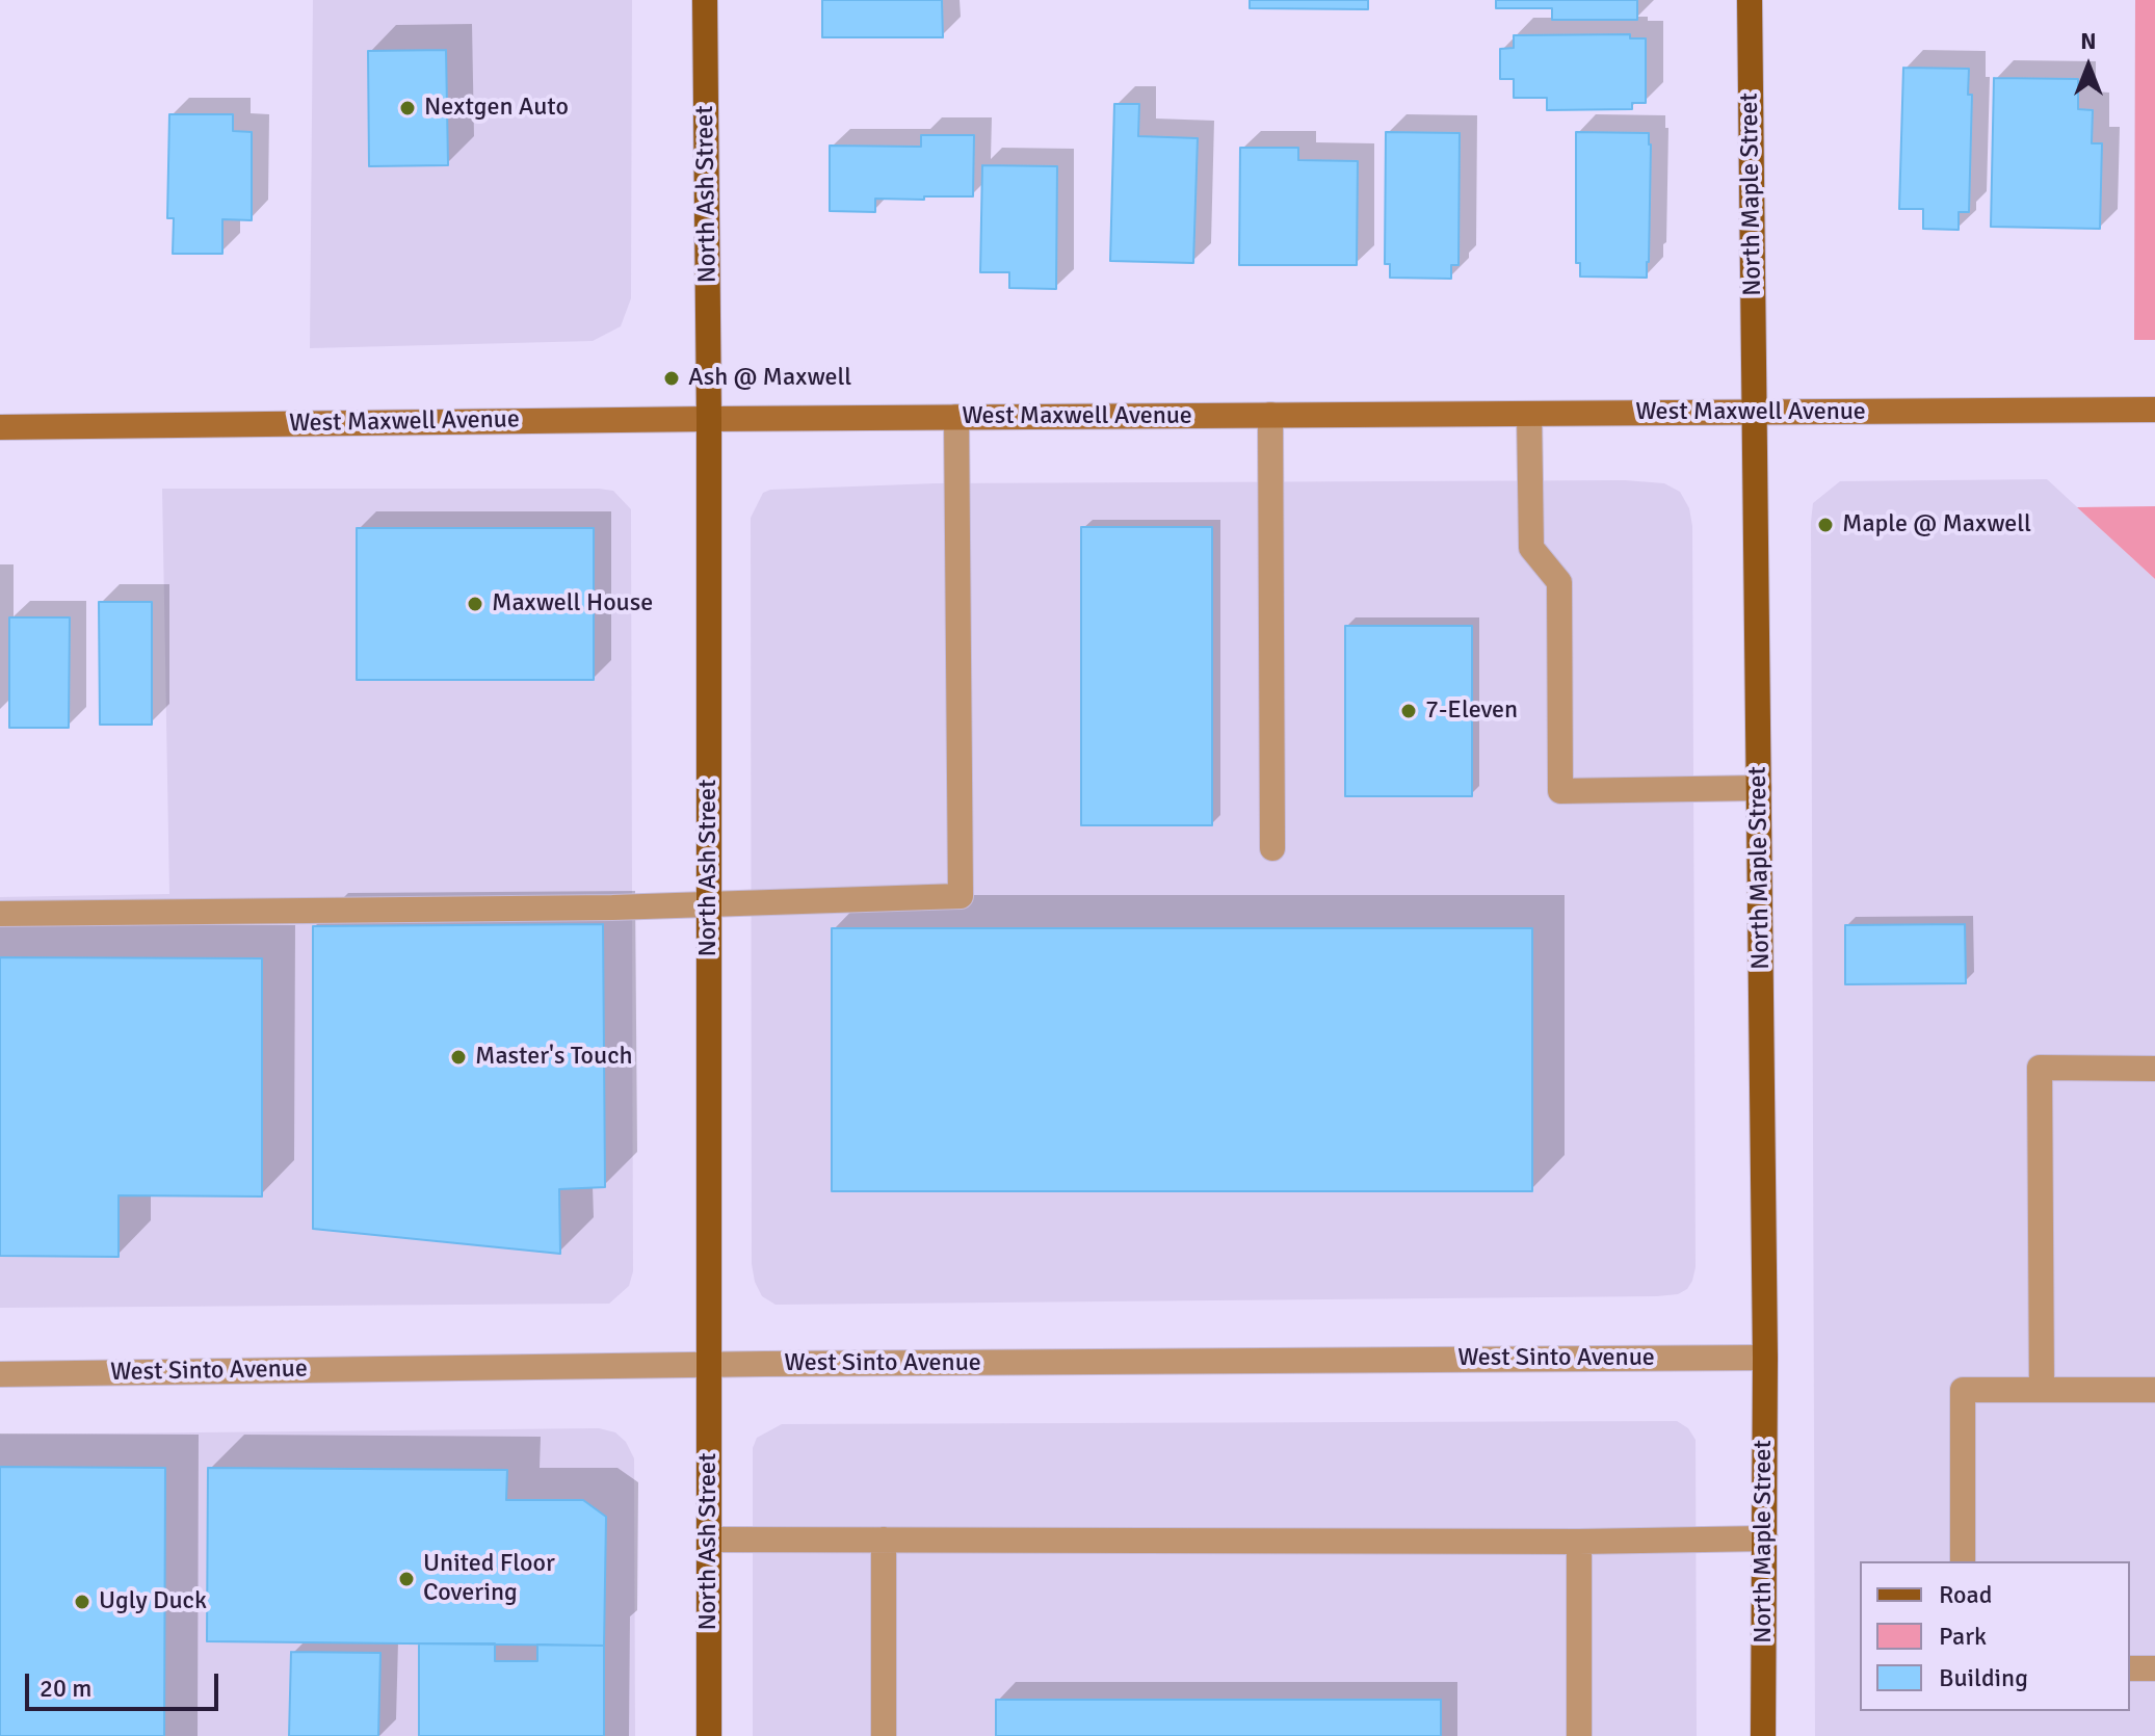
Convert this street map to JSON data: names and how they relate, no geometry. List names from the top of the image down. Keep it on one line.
{"streets":{"main road":["North Ash Street","North Maple Street"],"street":["West Maxwell Avenue","West Sinto Avenue"]},"crossings":[["North Ash Street","West Maxwell Avenue"],["North Ash Street","West Sinto Avenue"],["North Maple Street","West Maxwell Avenue"],["North Maple Street","West Sinto Avenue"]],"places":["Nextgen Auto","Ash @ Maxwell","Maple @ Maxwell","Maxwell House","7-Eleven","Master's Touch","United Floor Covering","Ugly Duck"],"legend":["Road","Park","Building"],"scale_bar":"20 m","north":"top"}
